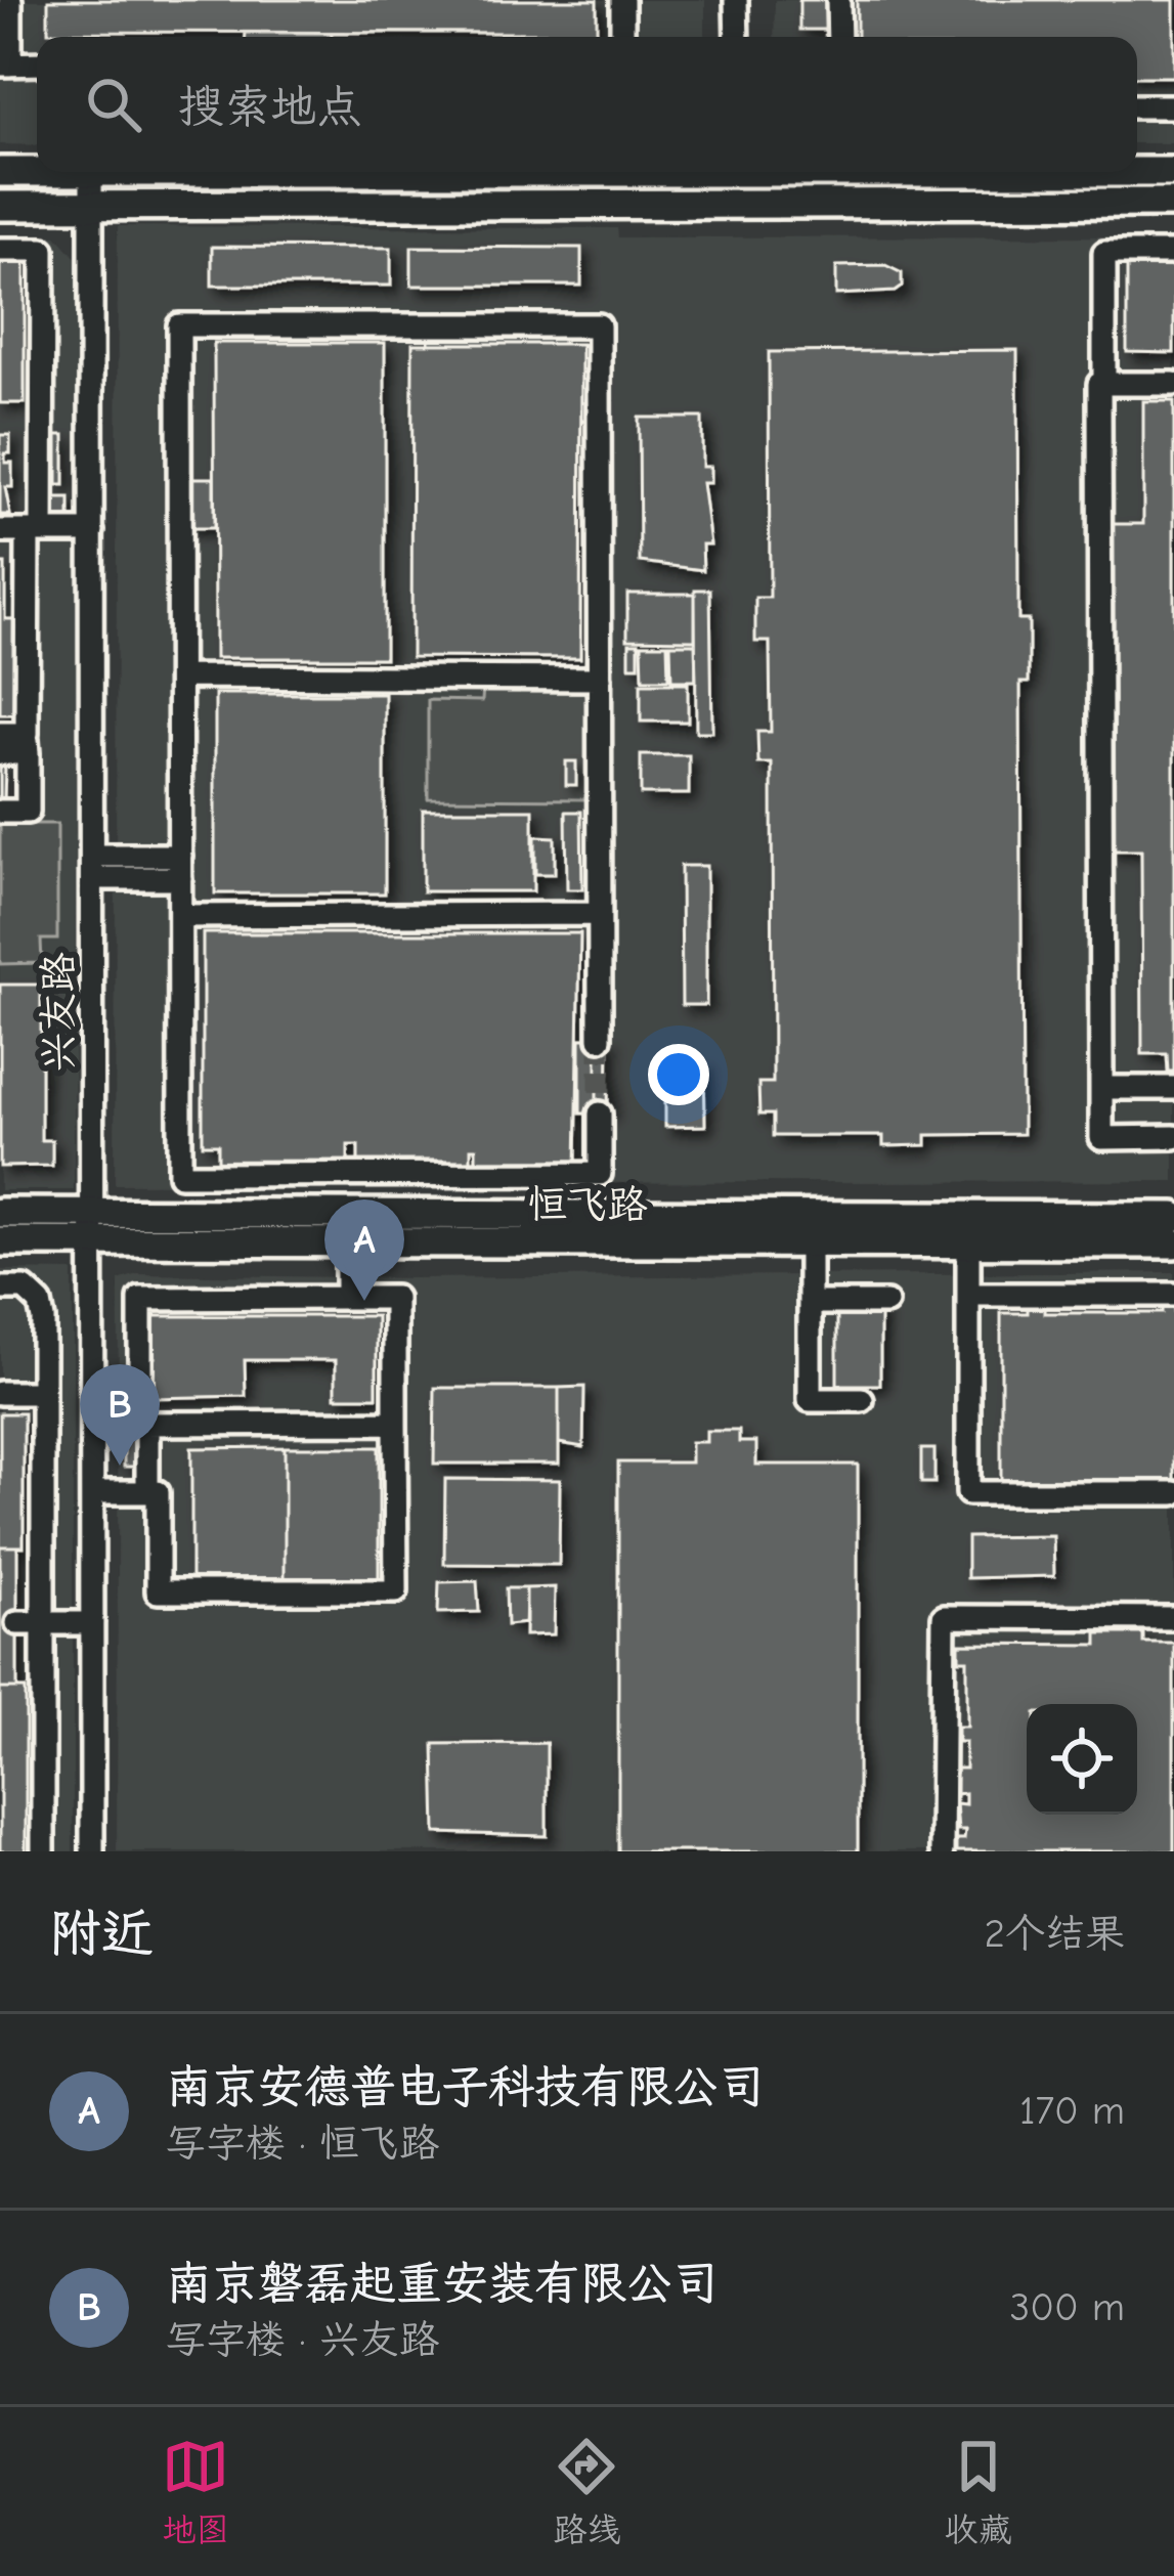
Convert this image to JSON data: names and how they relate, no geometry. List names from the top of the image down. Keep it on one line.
{"streets":{"main road":["恒飞路"],"street":["兴友路"]},"crossings":[["兴友路","恒飞路"]],"page":{"search":"搜索地点","pins":["A","B"],"heading":["附近","2个结果"],"list":[{"mark":"A","name":"南京安德普电子科技有限公司","note":"写字楼 · 恒飞路","value":"170 m"},{"mark":"B","name":"南京磐磊起重安装有限公司","note":"写字楼 · 兴友路","value":"300 m"}],"nav":["地图","路线","收藏"]}}
